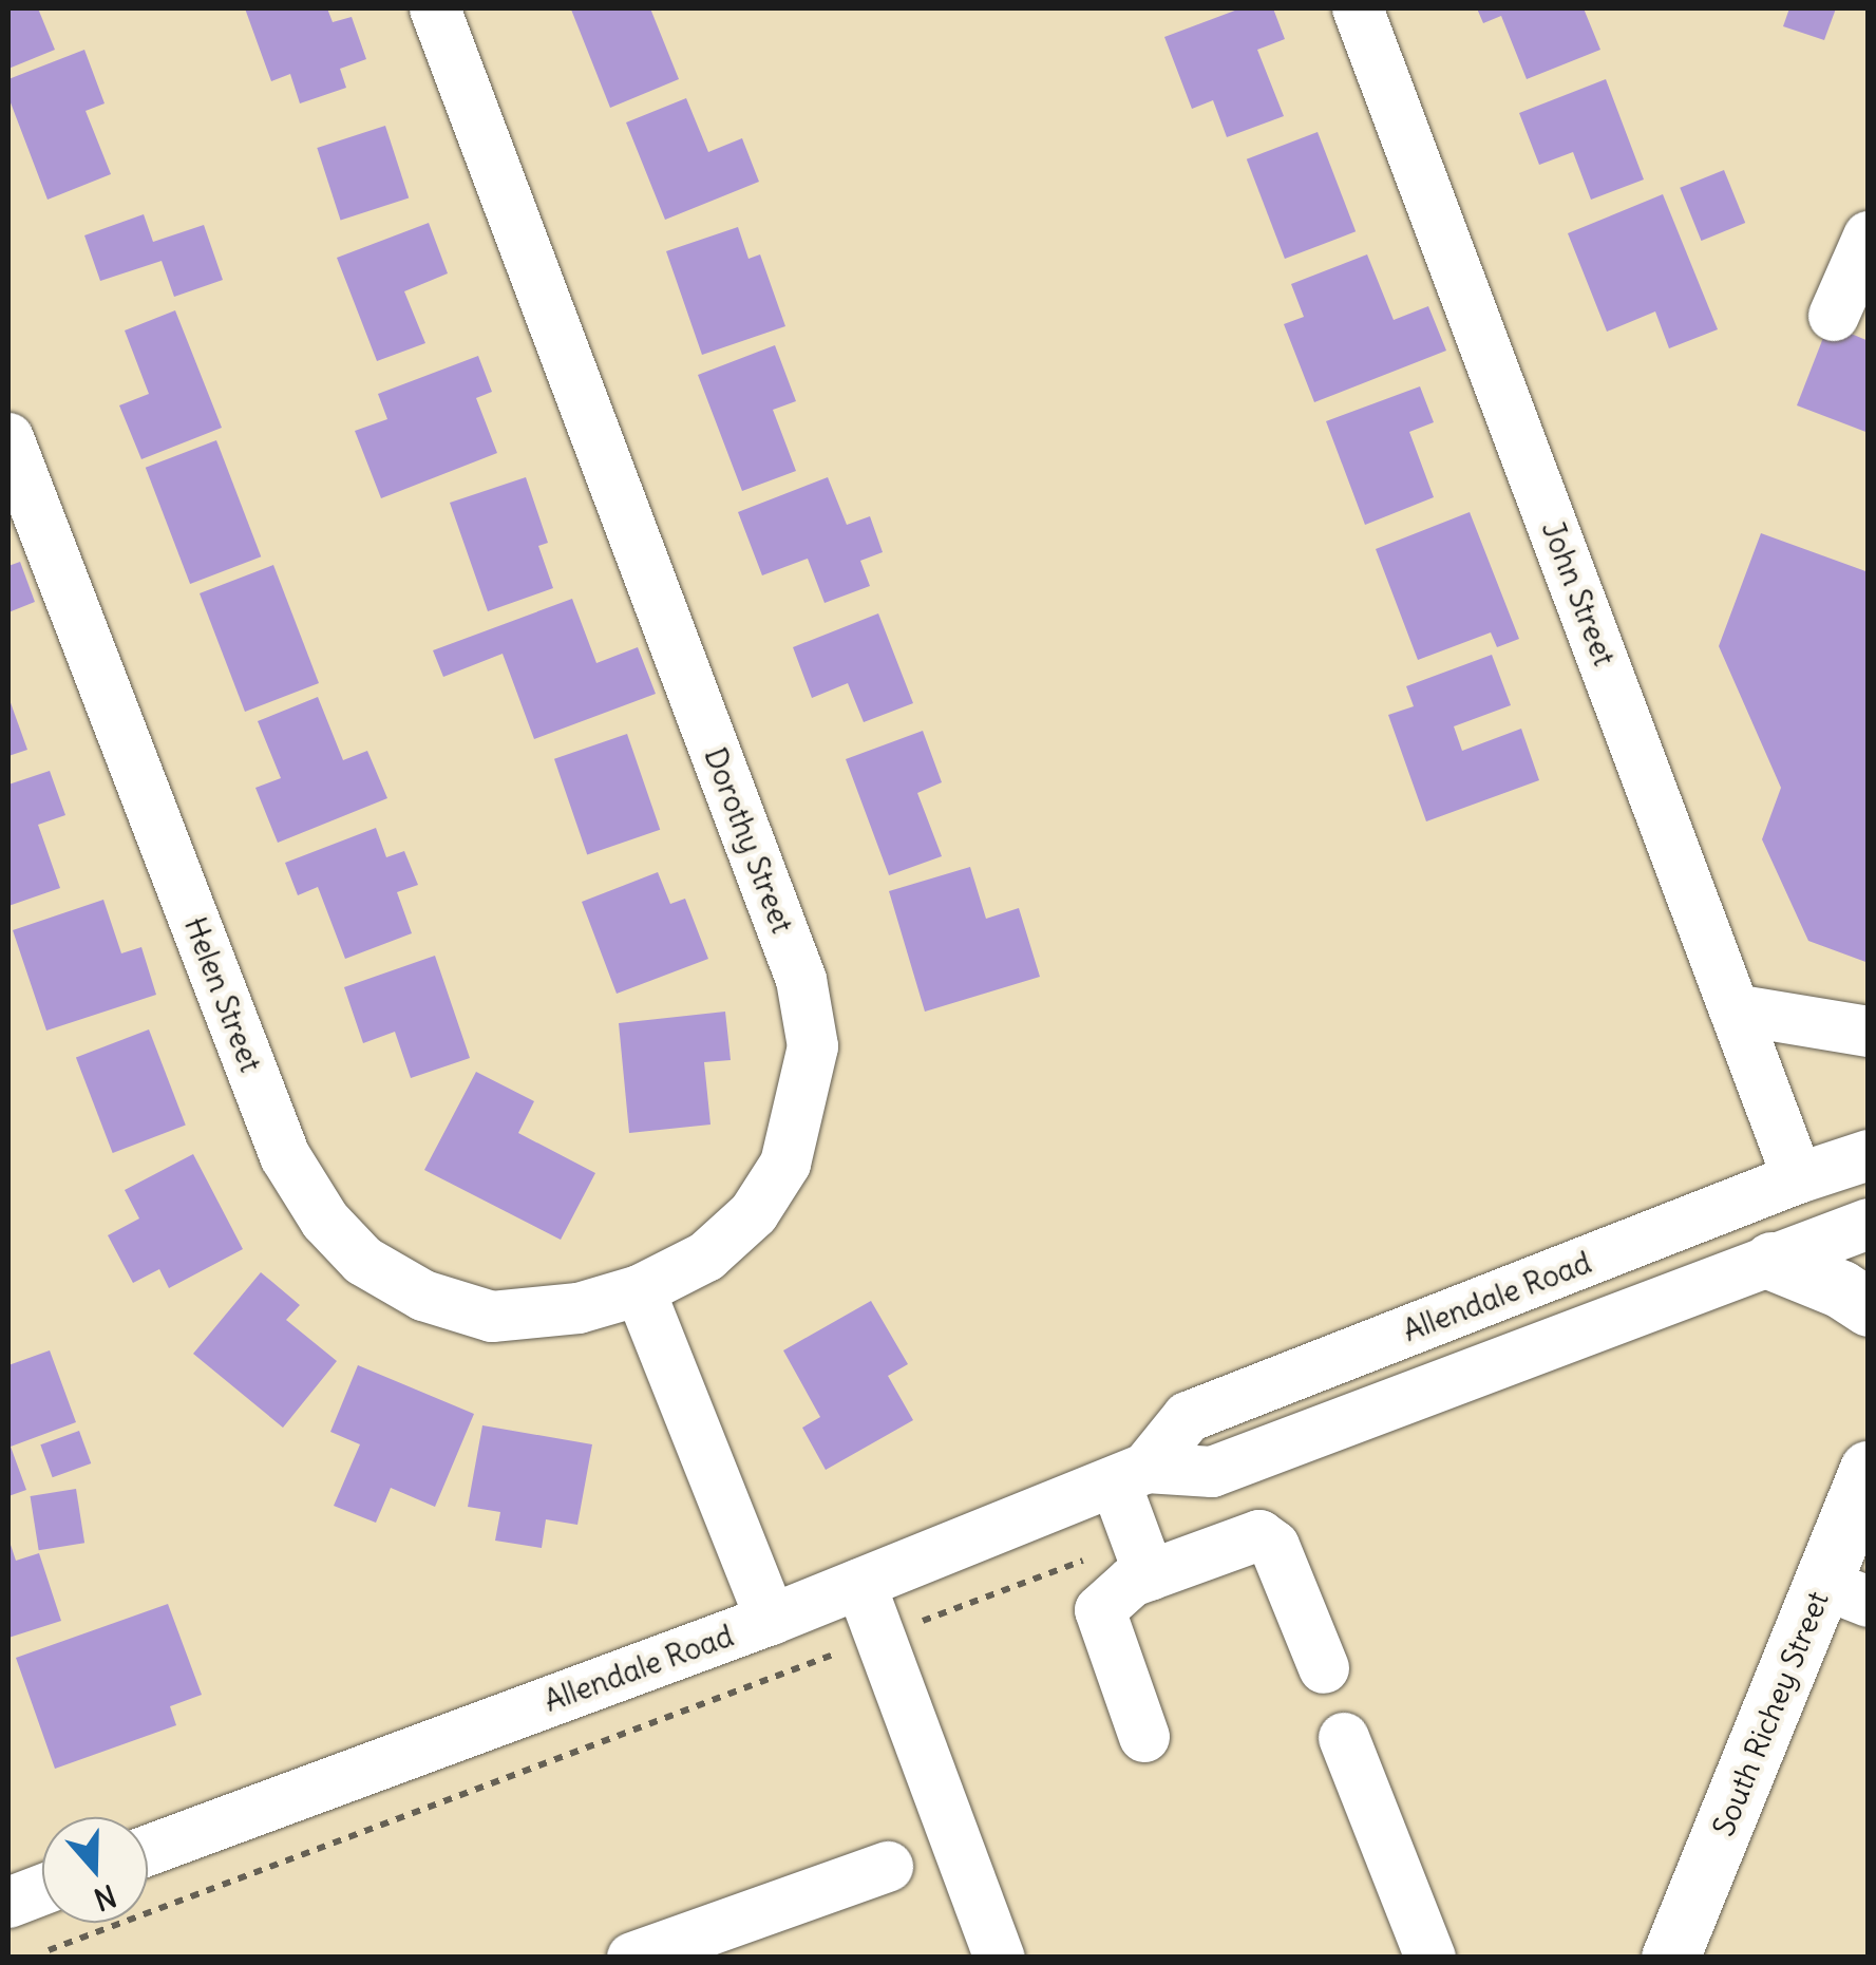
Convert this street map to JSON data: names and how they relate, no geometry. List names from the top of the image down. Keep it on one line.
{"streets":{"main road":["South Richey Street"],"street":["John Street","Dorothy Street","Helen Street","Allendale Road"]},"crossings":[["John Street","Allendale Road"],["Dorothy Street","Helen Street"]],"north":"bottom"}
